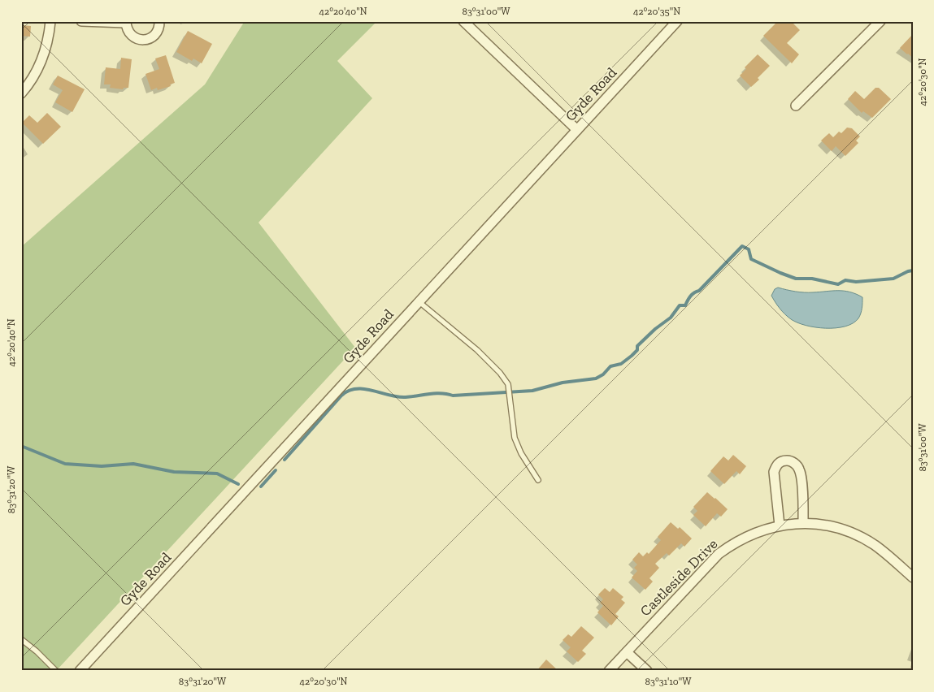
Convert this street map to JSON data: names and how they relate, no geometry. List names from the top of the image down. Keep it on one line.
{"streets":{"street":["Gyde Road","Castleside Drive"]},"coordinates":["42°20'40\"N","83°31'00\"W","42°20'35\"N","42°20'30\"N","83°31'20\"W","83°31'10\"W"]}
